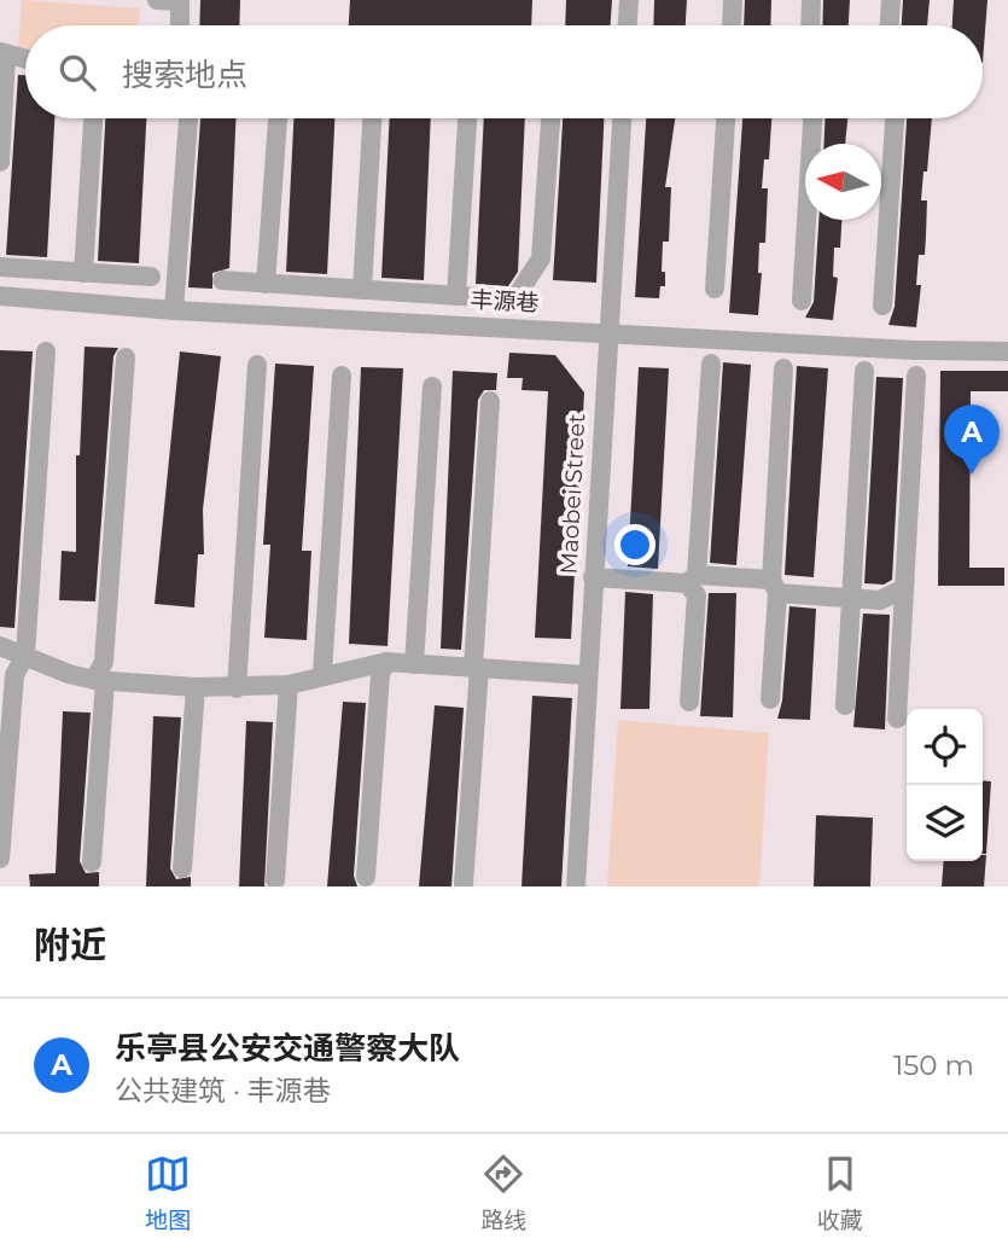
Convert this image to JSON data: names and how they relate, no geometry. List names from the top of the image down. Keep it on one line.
{"streets":{"street":["丰源巷","Maobei Street"]},"crossings":[["丰源巷","Maobei Street"]],"north":"left","page":{"search":"搜索地点","pins":"A","heading":"附近","list":[{"mark":"A","name":"乐亭县公安交通警察大队","note":"公共建筑 · 丰源巷","value":"150 m"}],"nav":["地图","路线","收藏"]}}
